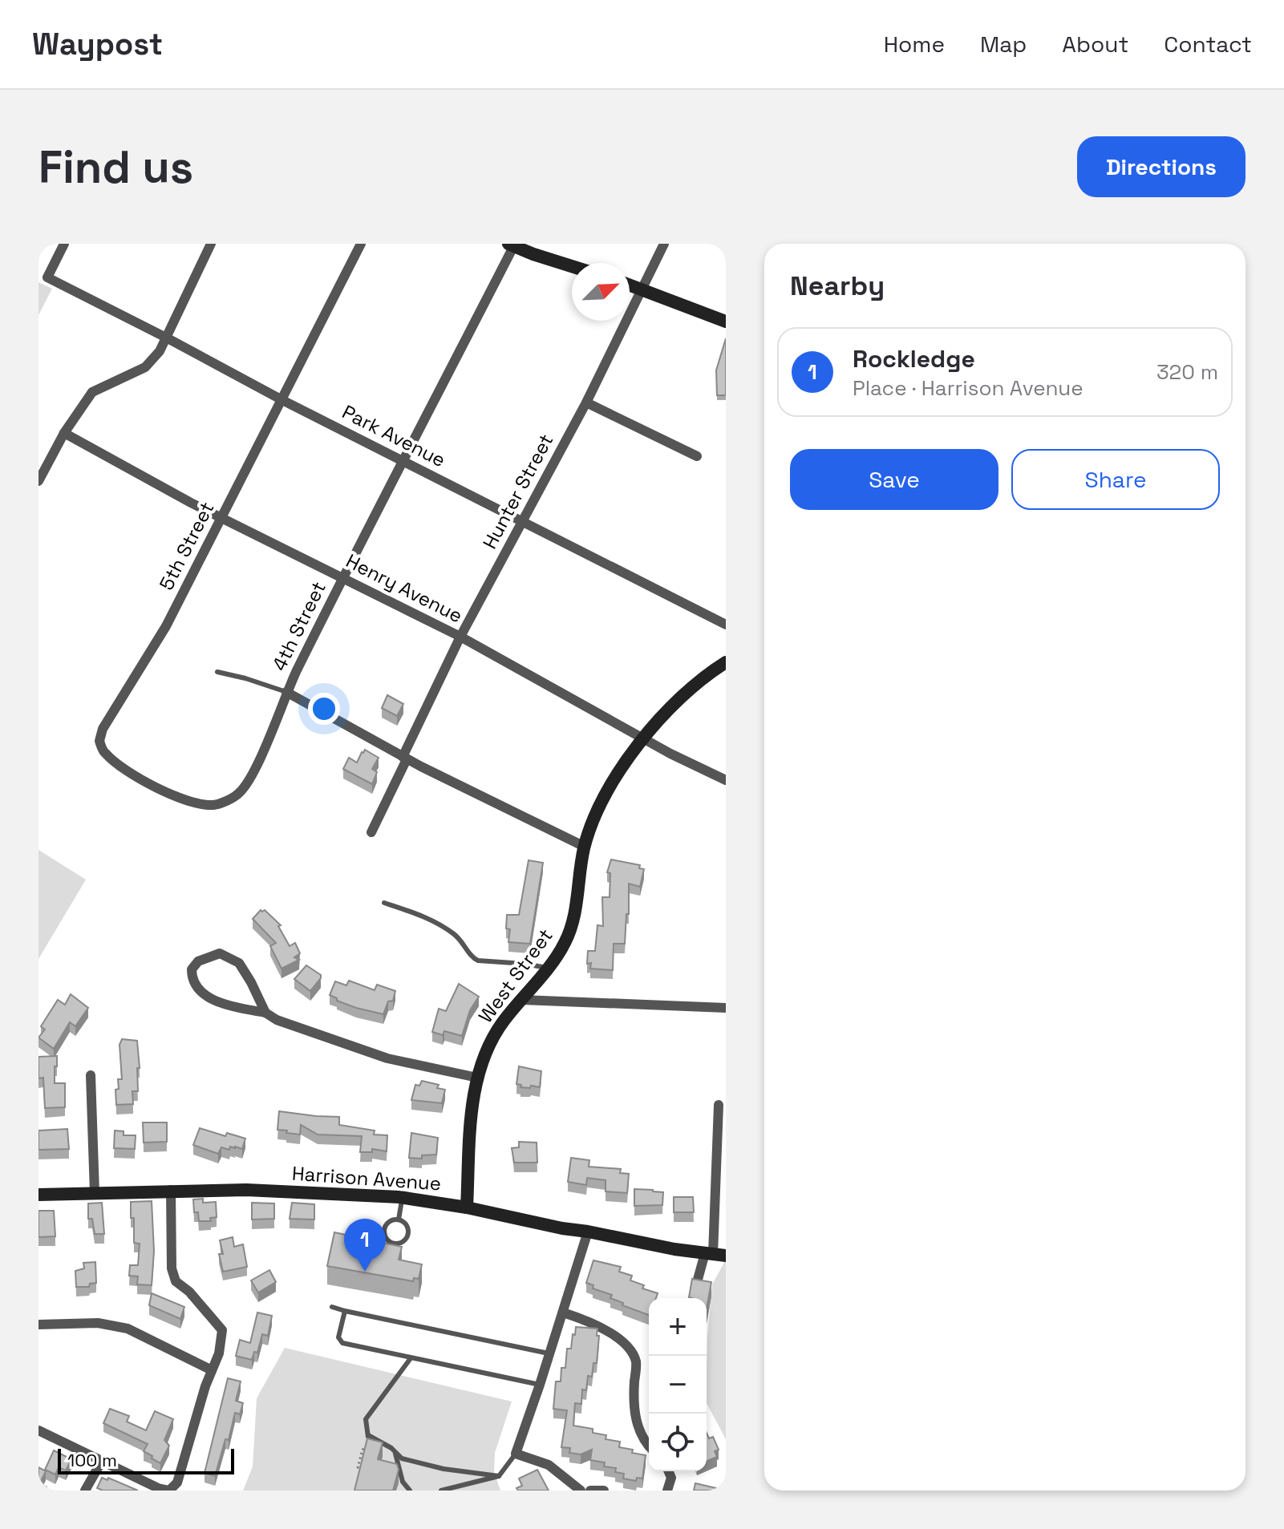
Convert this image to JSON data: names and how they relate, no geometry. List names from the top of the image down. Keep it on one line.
{"streets":{"street":["Park Avenue","Hunter Street","5th Street","Henry Avenue","4th Street","West Street","Harrison Avenue"]},"crossings":[["Park Avenue","Hunter Street"],["Park Avenue","5th Street"],["Park Avenue","4th Street"],["Hunter Street","Henry Avenue"],["5th Street","Henry Avenue"],["5th Street","4th Street"],["Henry Avenue","4th Street"],["Henry Avenue","West Street"],["West Street","Harrison Avenue"]],"scale_bar":"100 m","north":"top right","page":{"header":"Waypost","nav":["Home","Map","About","Contact"],"buttons":["Directions",["Save","Share"]],"title":"Find us","heading":"Nearby","list":[{"mark":"1","name":"Rockledge","note":"Place · Harrison Avenue","value":"320 m"}],"pins":"1","map_buttons":["+","−"],"scale":"100 m"}}
